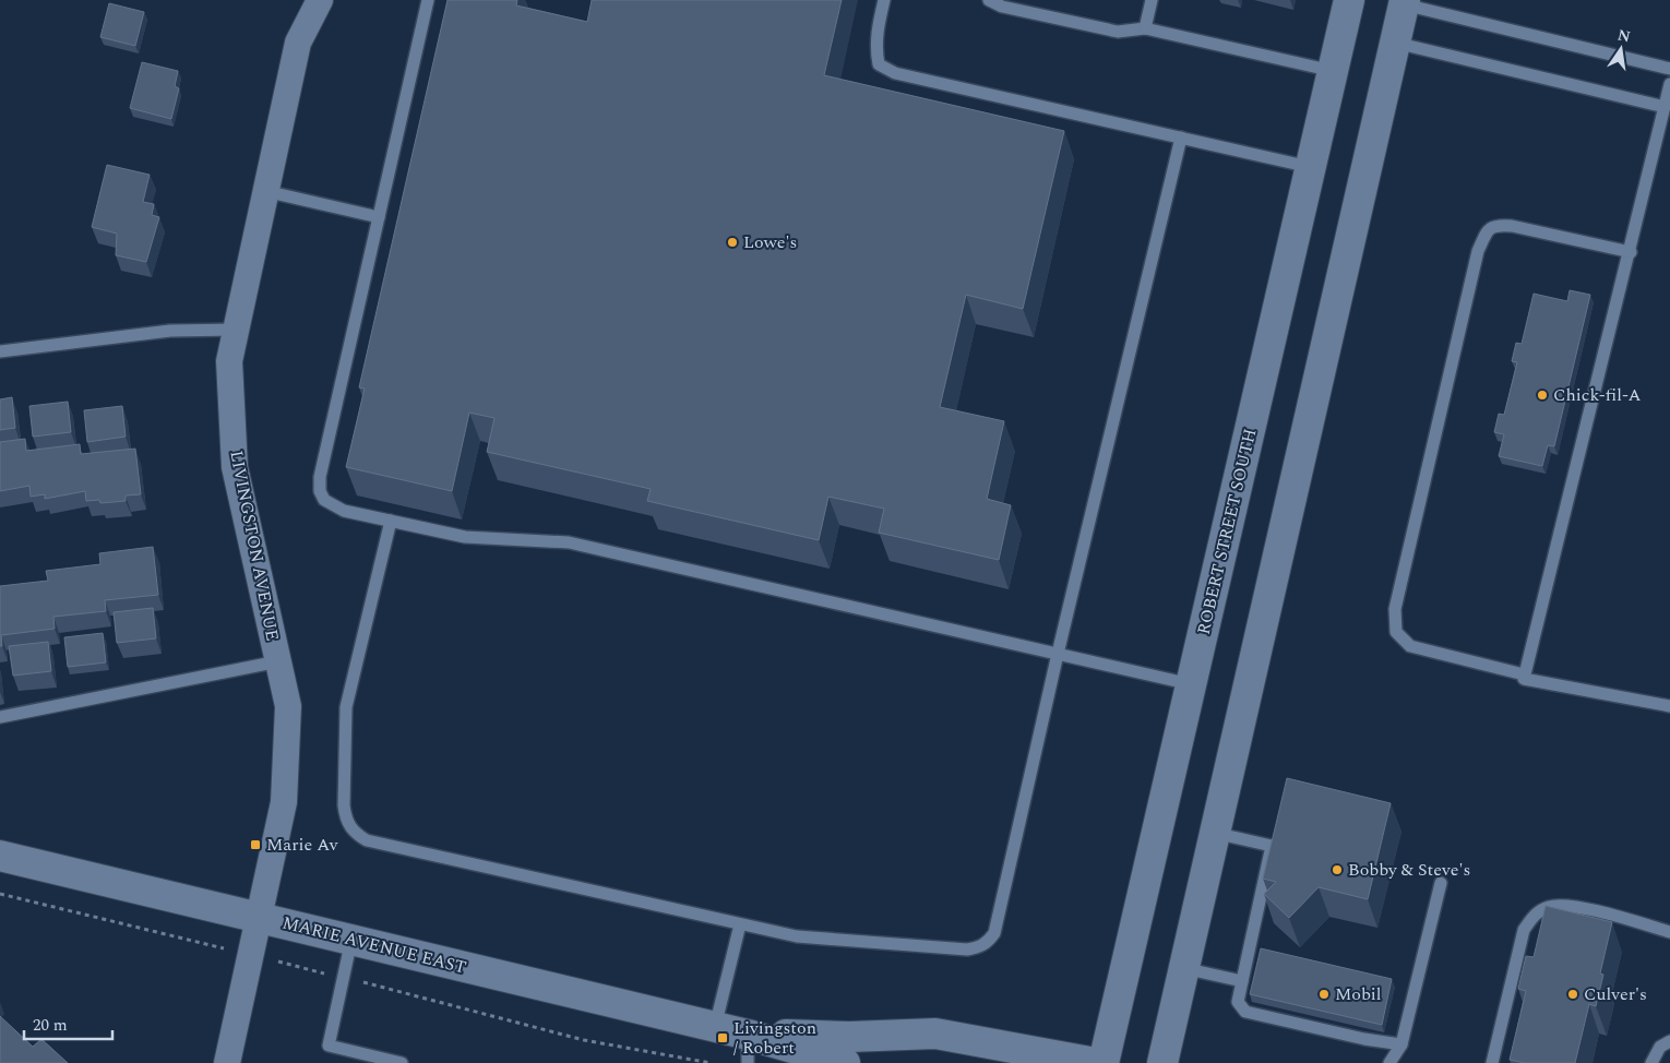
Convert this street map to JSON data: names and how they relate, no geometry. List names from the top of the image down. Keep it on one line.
{"streets":{"main road":["ROBERT STREET SOUTH","MARIE AVENUE EAST"],"street":["LIVINGSTON AVENUE"]},"crossings":[["LIVINGSTON AVENUE","MARIE AVENUE EAST"]],"places":{"other":["Lowe's","Chick-fil-A","Bobby & Steve's","Mobil","Culver's"],"transit":["Marie Av","Livingston / Robert"]},"scale_bar":"20 m","north":"top"}
